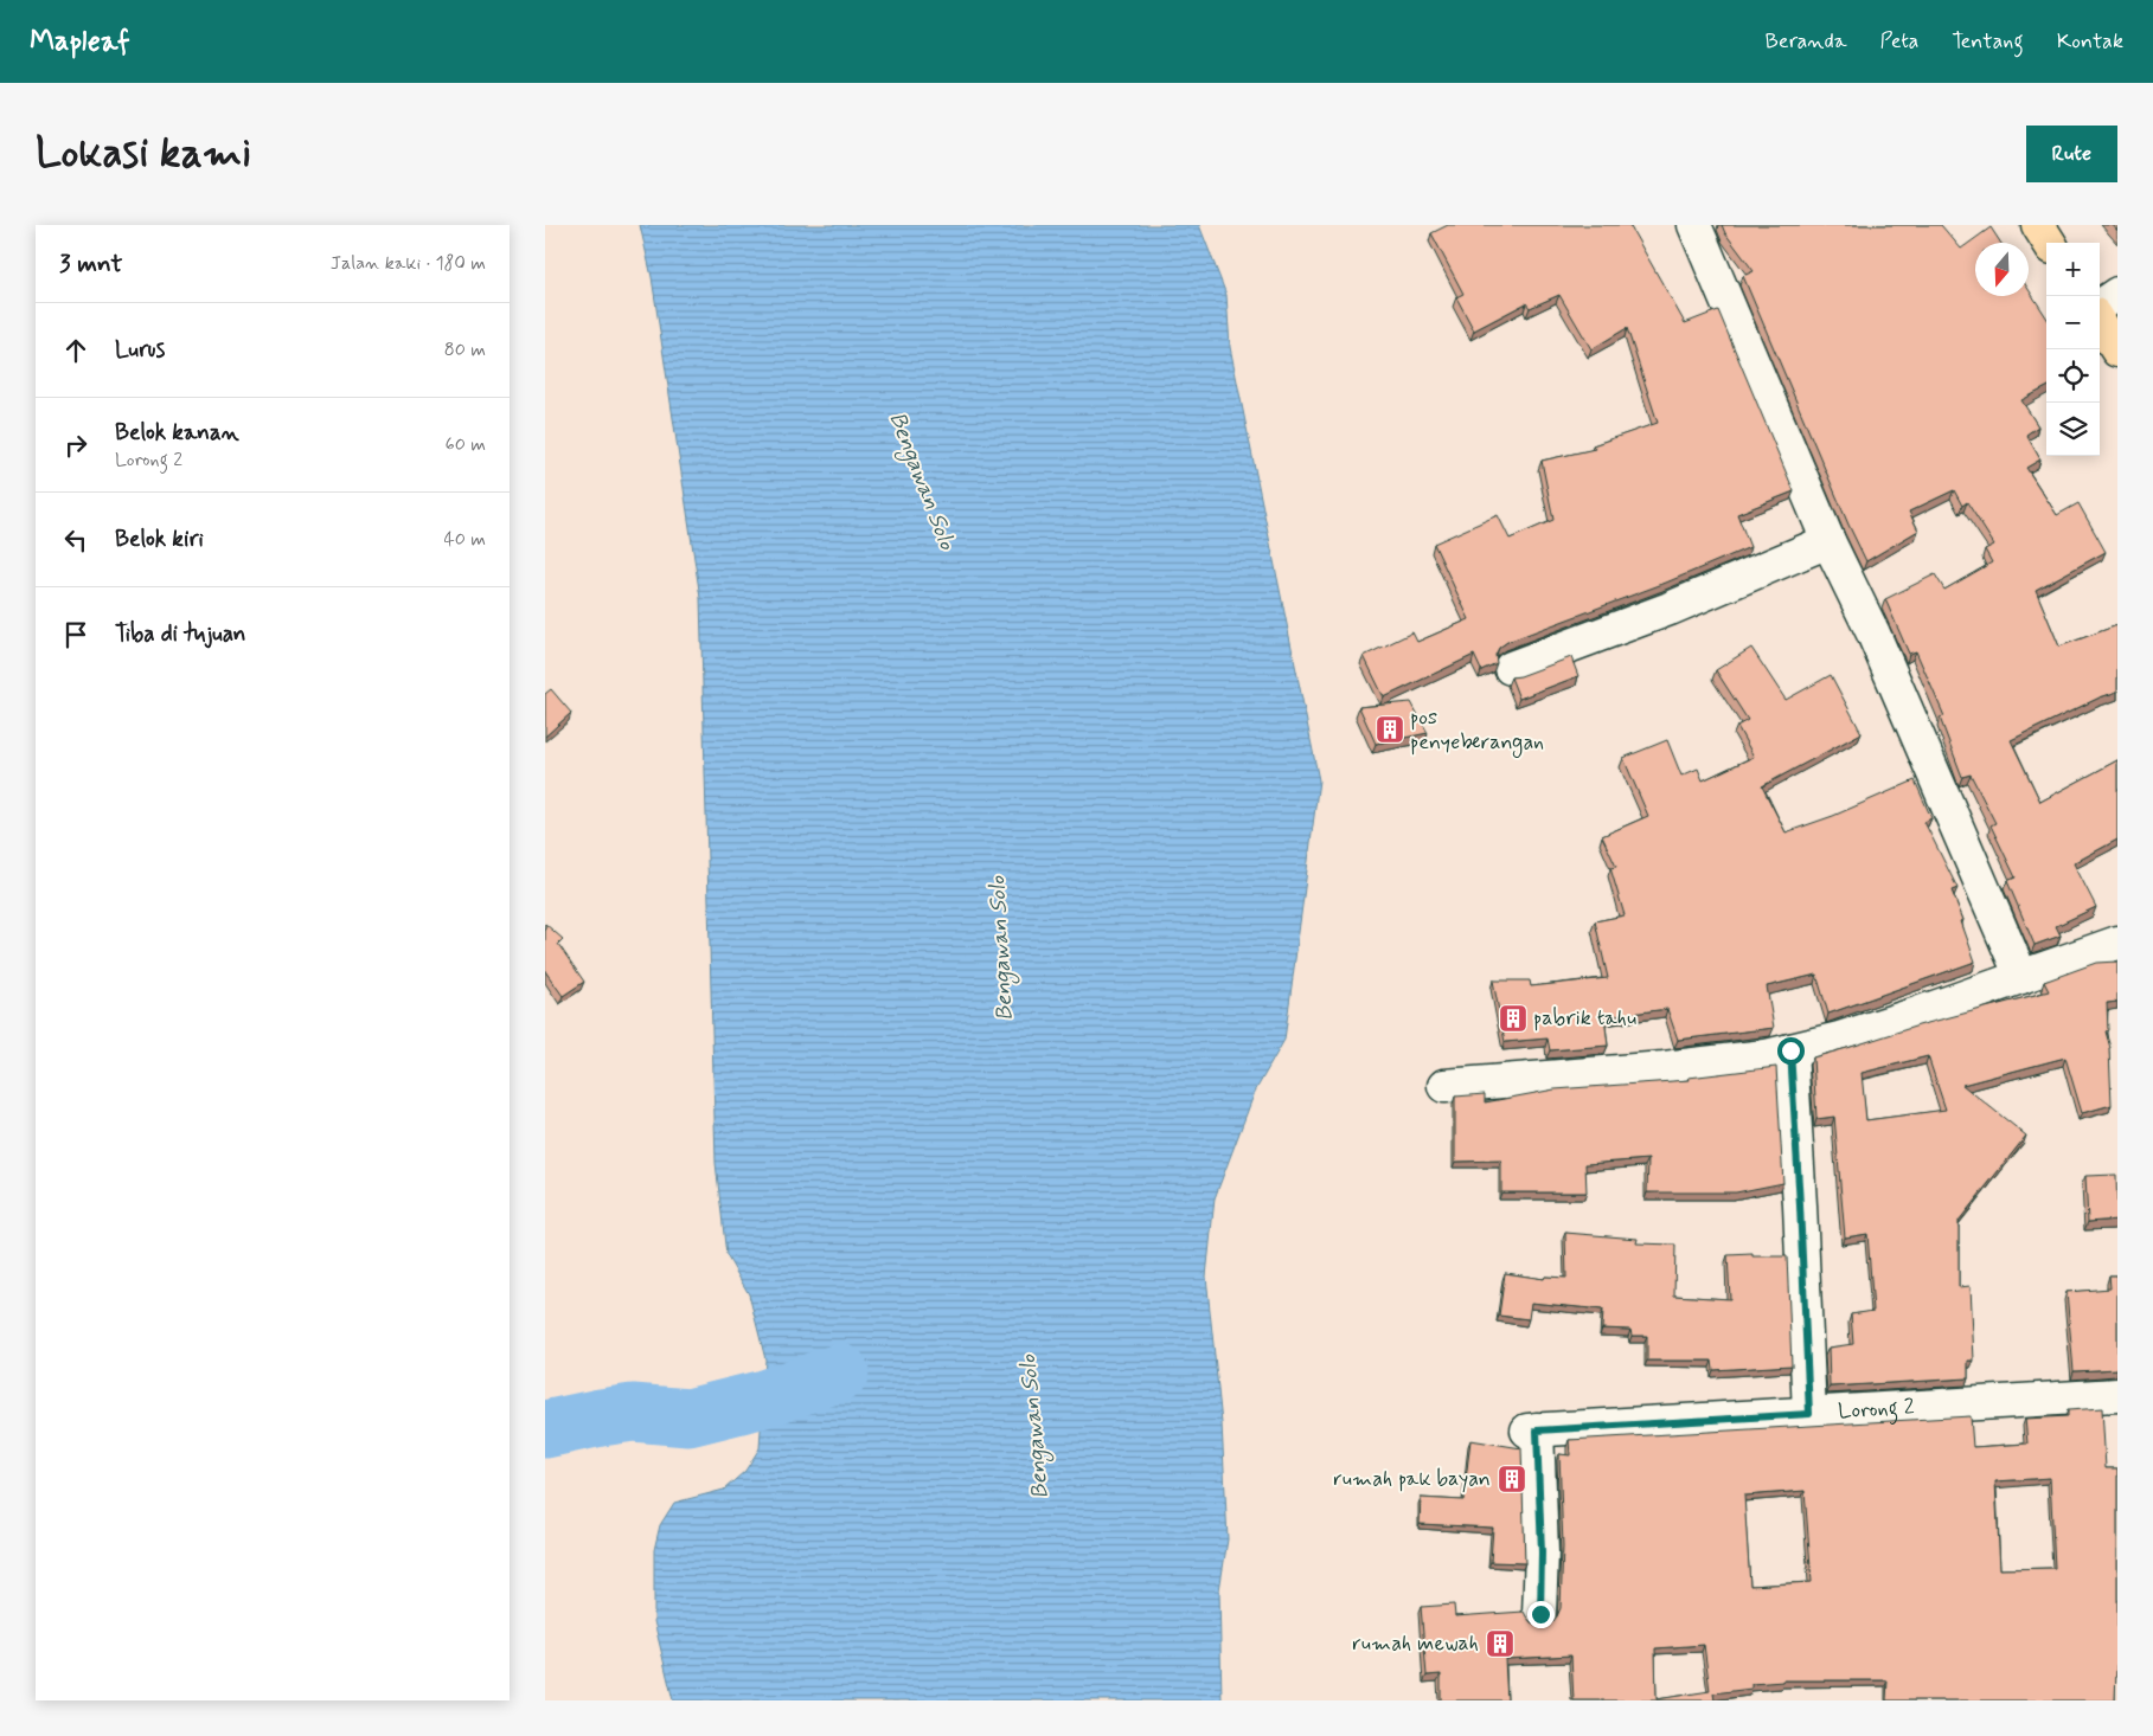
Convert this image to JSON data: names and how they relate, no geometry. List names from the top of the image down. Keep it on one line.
{"streets":{"street":["Lorong 2"]},"water":["Bengawan Solo"],"places":{"building":["pos penyeberangan","pabrik tahu","rumah pak bayan","rumah mewah"]},"north":"bottom","page":{"header":"Mapleaf","nav":["Beranda","Peta","Tentang","Kontak"],"buttons":"Rute","title":"Lokasi kami","heading":["3 mnt","Jalan kaki · 180 m"],"map_buttons":["+","−"],"list":[["Lurus","80 m"],["Belok kanan","Lorong 2","60 m"],["Belok kiri","40 m"],"Tiba di tujuan"]}}
